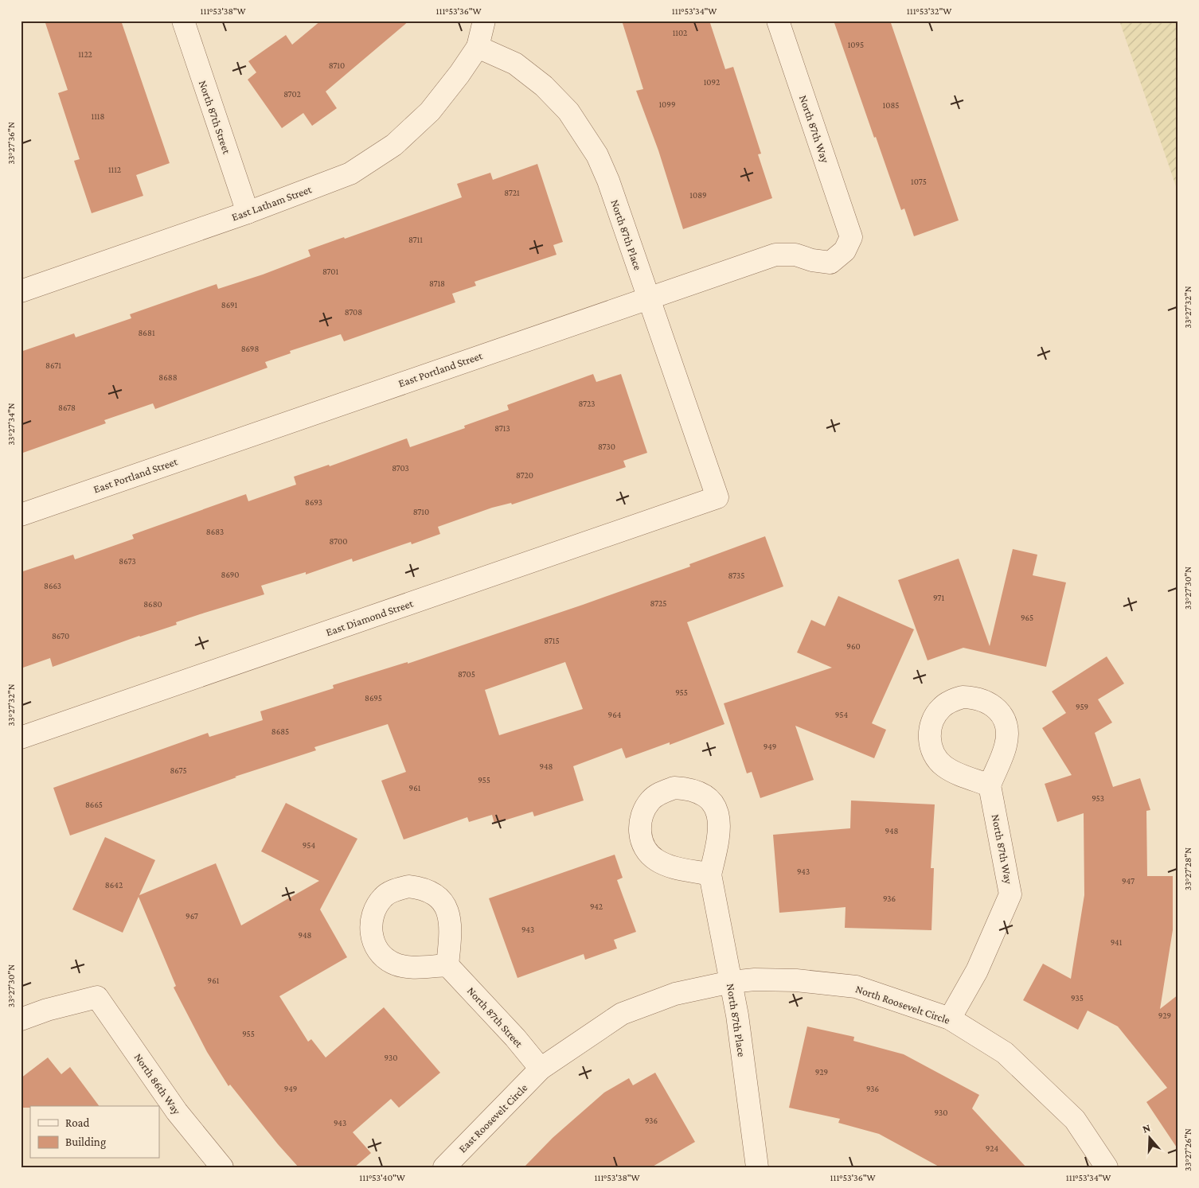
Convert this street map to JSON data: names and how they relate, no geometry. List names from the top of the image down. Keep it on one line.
{"streets":{"street":["North 87th Street","North 87th Way","East Latham Street","North 87th Place","East Portland Street","East Diamond Street","North Roosevelt Circle","North 86th Way","East Roosevelt Circle"]},"crossings":[["North 87th Street","East Latham Street"],["North 87th Street","North Roosevelt Circle"],["North 87th Street","East Roosevelt Circle"],["North 87th Way","East Portland Street"],["North 87th Way","North Roosevelt Circle"],["East Latham Street","North 87th Place"],["North 87th Place","East Portland Street"],["North 87th Place","East Diamond Street"],["North 87th Place","North Roosevelt Circle"],["North Roosevelt Circle","East Roosevelt Circle"]],"house_numbers":["1102","1095","1122","8710","1092","8702","1099","1085","1118","1112","1075","8721","1089","8711","8701","8718","8691","8708","8681","8698","8671","8688","8723","8678","8713","8730","8703","8720","8693","8710","8683","8700","8673","8690","8735","8663","971","8725","8680","965","8670","8715","960","8705","955","8695","959","964","954","8685","949","948","8675","955","961","953","8665","948","954","943","947","8642","936","942","967","943","948","941","961","935","929","955","930","929","949","936","930","936","943","924"],"legend":["Road","Building"],"north":"top","coordinates":["111°53'38\"W","111°53'36\"W","111°53'34\"W","111°53'32\"W","33°27'36\"N","33°27'32\"N","33°27'34\"N","33°27'30\"N","33°27'28\"N","33°27'26\"N","111°53'40\"W"]}
